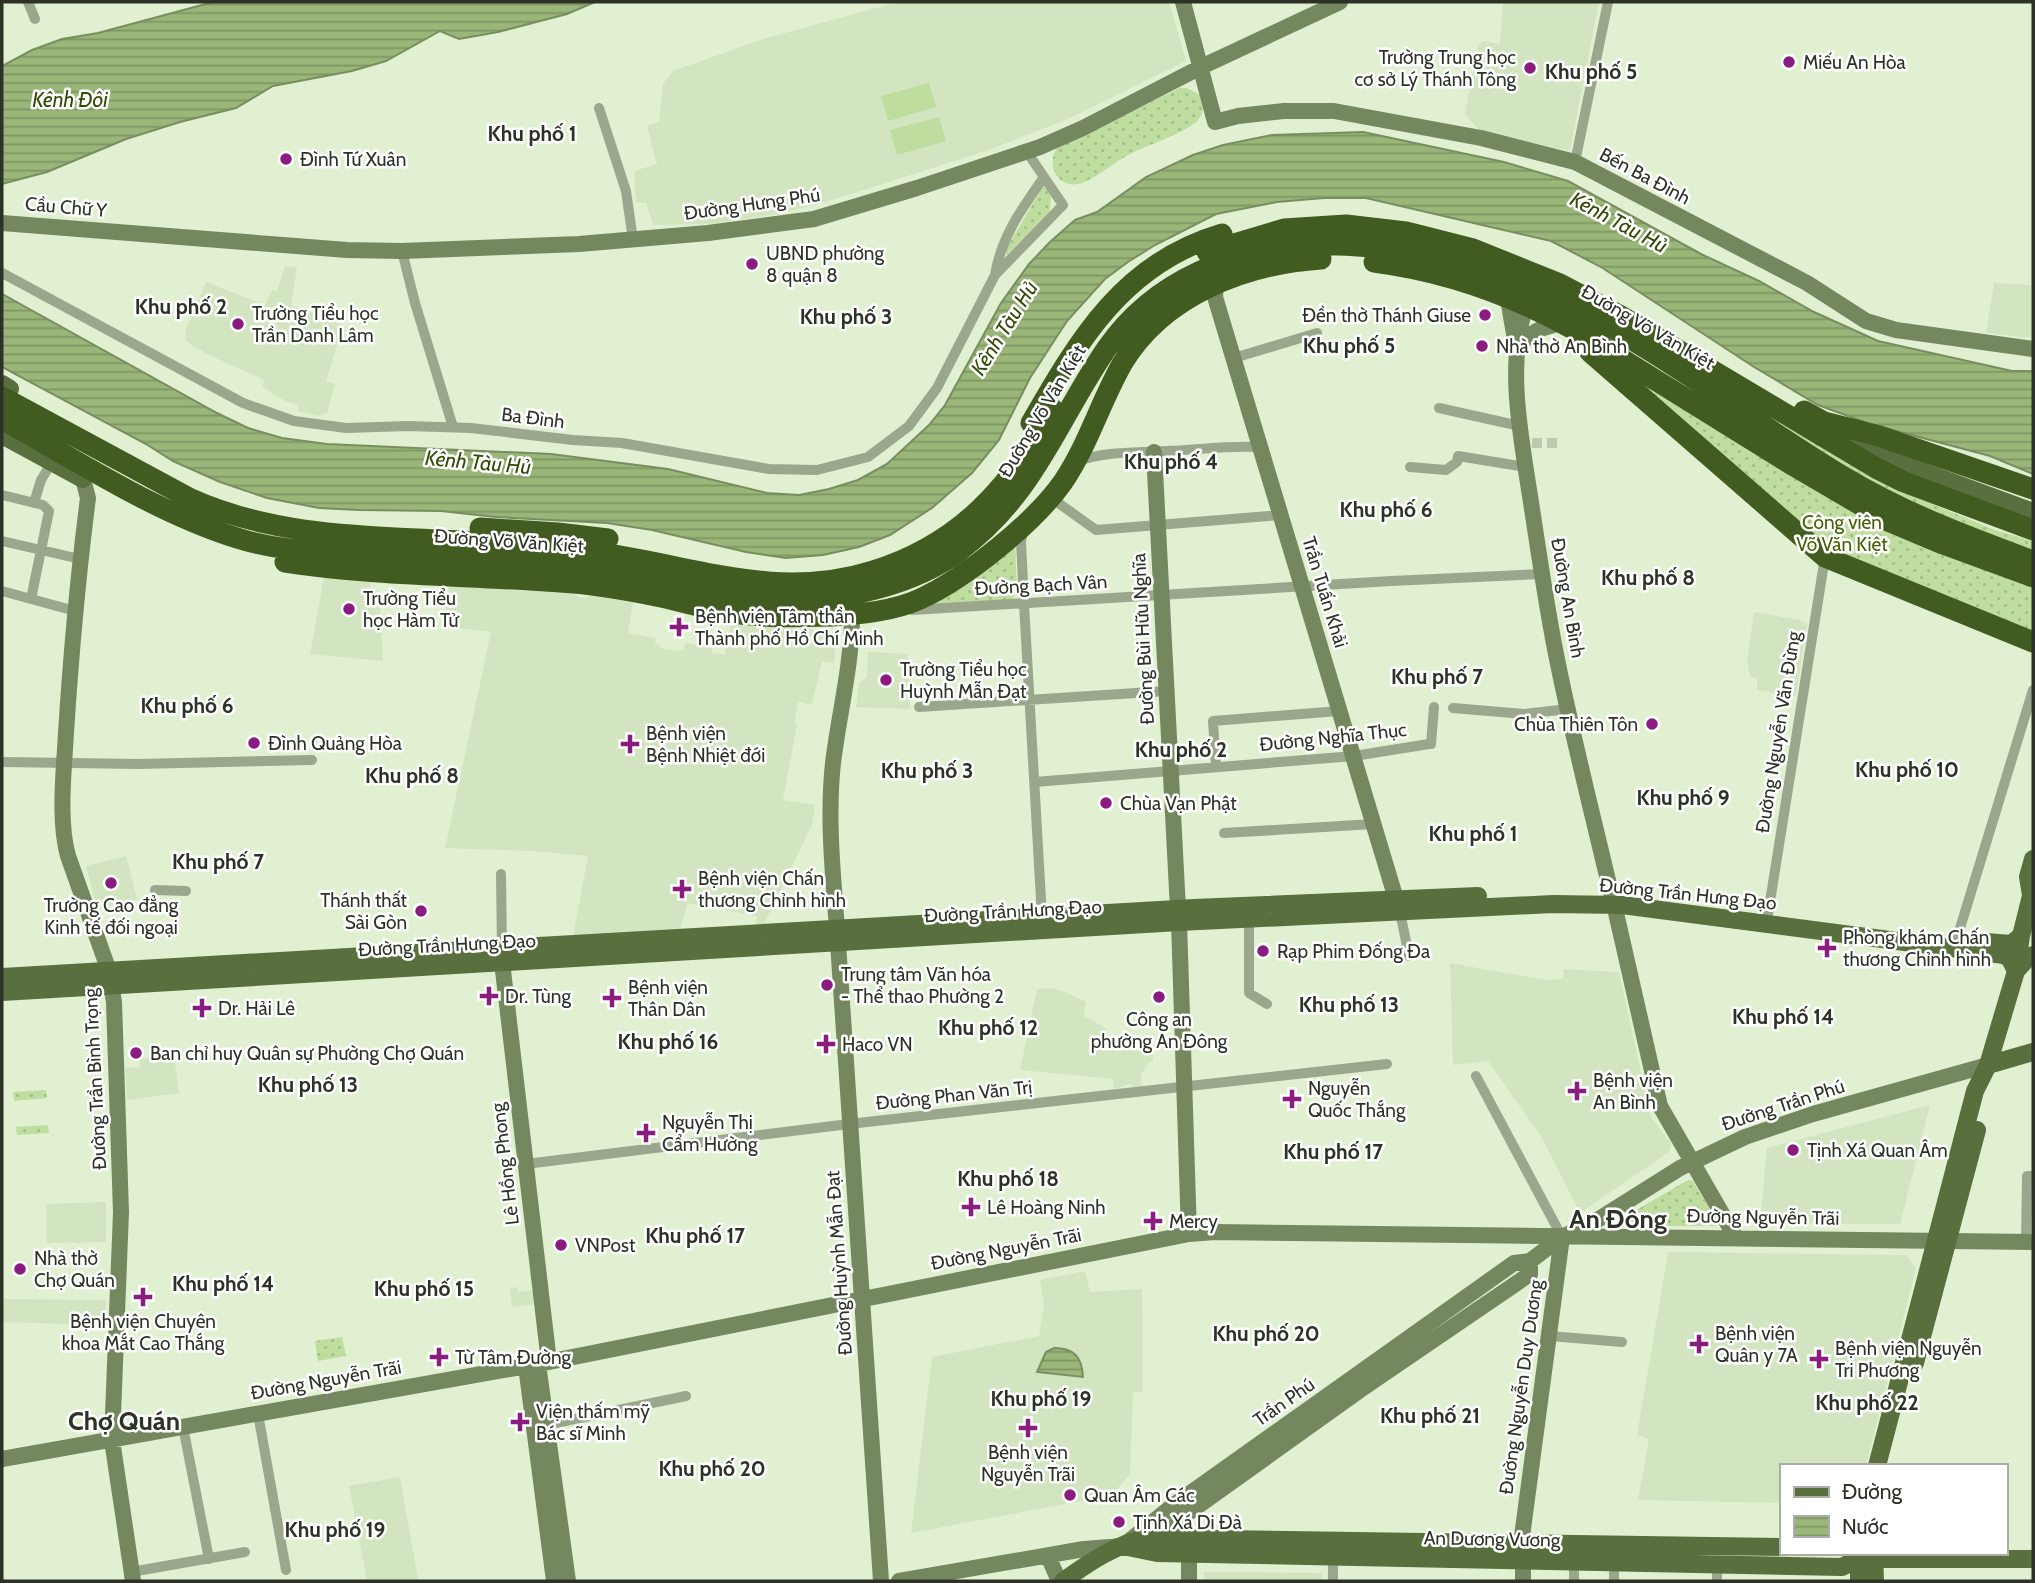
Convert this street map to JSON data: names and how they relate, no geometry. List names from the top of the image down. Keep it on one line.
{"streets":{"highway":["Đường Võ Văn Kiệt"],"main road":["Đường Trần Hưng Đạo","Đường Trần Phú","Trần Phú","An Dương Vương"],"street":["Bến Ba Đình","Đường Hưng Phú","Cầu Chữ Y","Ba Đình","Đường Bạch Vân","Trần Tuấn Khải","Đường An Bình","Đường Bùi Hữu Nghĩa","Đường Nguyễn Văn Đừng","Đường Nghĩa Thục","Đường Trần Bình Trọng","Đường Phan Văn Trị","Lê Hồng Phong","Đường Nguyễn Trãi","Đường Huỳnh Mẫn Đạt","Đường Nguyễn Duy Dương"]},"crossings":[["Bến Ba Đình","Đường Hưng Phú"],["Đường Hưng Phú","Cầu Chữ Y"],["Đường Võ Văn Kiệt","Đường Bạch Vân"],["Đường Võ Văn Kiệt","Trần Tuấn Khải"],["Đường Võ Văn Kiệt","Đường An Bình"],["Đường Võ Văn Kiệt","Đường Nguyễn Văn Đừng"],["Đường Võ Văn Kiệt","Đường Trần Bình Trọng"],["Đường Võ Văn Kiệt","Đường Huỳnh Mẫn Đạt"],["Đường Bạch Vân","Trần Tuấn Khải"],["Đường Bạch Vân","Đường An Bình"],["Đường Bạch Vân","Đường Bùi Hữu Nghĩa"],["Trần Tuấn Khải","Đường Nghĩa Thục"],["Trần Tuấn Khải","Đường Trần Hưng Đạo"],["Đường An Bình","Đường Trần Hưng Đạo"],["Đường An Bình","Đường Trần Phú"],["Đường An Bình","Đường Nguyễn Trãi"],["Đường Bùi Hữu Nghĩa","Đường Nghĩa Thục"],["Đường Bùi Hữu Nghĩa","Đường Trần Hưng Đạo"],["Đường Bùi Hữu Nghĩa","Đường Phan Văn Trị"],["Đường Bùi Hữu Nghĩa","Đường Nguyễn Trãi"],["Đường Nguyễn Văn Đừng","Đường Trần Hưng Đạo"],["Đường Trần Hưng Đạo","Đường Trần Bình Trọng"],["Đường Trần Hưng Đạo","Lê Hồng Phong"],["Đường Trần Hưng Đạo","Đường Huỳnh Mẫn Đạt"],["Đường Trần Bình Trọng","Đường Nguyễn Trãi"],["Đường Phan Văn Trị","Lê Hồng Phong"],["Đường Phan Văn Trị","Đường Huỳnh Mẫn Đạt"],["Đường Trần Phú","Đường Nguyễn Trãi"],["Đường Trần Phú","Đường Nguyễn Duy Dương"],["Đường Trần Phú","Trần Phú"],["Lê Hồng Phong","Đường Nguyễn Trãi"],["Đường Nguyễn Trãi","Đường Huỳnh Mẫn Đạt"],["Đường Nguyễn Trãi","Đường Nguyễn Duy Dương"],["Đường Nguyễn Trãi","Trần Phú"],["Đường Nguyễn Duy Dương","Trần Phú"],["Đường Nguyễn Duy Dương","An Dương Vương"],["Trần Phú","An Dương Vương"]],"districts":["Khu phố 5","Khu phố 1","Khu phố 2","Khu phố 3","Khu phố 5","Khu phố 4","Khu phố 6","Khu phố 8","Khu phố 7","Khu phố 6","Khu phố 2","Khu phố 10","Khu phố 3","Khu phố 8","Khu phố 9","Khu phố 1","Khu phố 7","Khu phố 13","Khu phố 14","Khu phố 12","Khu phố 16","Khu phố 13","Khu phố 17","Khu phố 18","An Đông","Khu phố 17","Khu phố 14","Khu phố 15","Khu phố 20","Khu phố 19","Khu phố 22","Khu phố 21","Chợ Quán","Khu phố 20","Khu phố 19"],"water":["Kênh Đôi","Kênh Tàu Hủ"],"parks":["Công viên Võ Văn Kiệt"],"places":{"other":["Miếu An Hòa","Trường Trung học cơ sở Lý Thánh Tông","Đình Tứ Xuân","UBND phường 8 quận 8","Đền thờ Thánh Giuse","Trường Tiểu học Trần Danh Lâm","Nhà thờ An Bình","Trường Tiểu học Hàm Tử","Trường Tiểu học Huỳnh Mẫn Đạt","Chùa Thiên Tôn","Đình Quảng Hòa","Chùa Vạn Phật","Trường Cao đẳng Kinh tế đối ngoại","Thánh thất Sài Gòn","Rạp Phim Đống Đa","Trung tâm Văn hóa - Thể thao Phường 2","Công an phường An Đông","Ban chỉ huy Quân sự Phường Chợ Quán","Tịnh Xá Quan Âm","VNPost","Nhà thờ Chợ Quán","Quan Âm Các","Tịnh Xá Di Đà"],"health":["Bệnh viện Tâm thần Thành phố Hồ Chí Minh","Bệnh viện Bệnh Nhiệt đới","Bệnh viện Chấn thương Chỉnh hình","Phòng khám Chấn thương Chỉnh hình","Dr. Tùng","Bệnh viện Thân Dân","Dr. Hải Lê","Haco VN","Bệnh viện An Bình","Nguyễn Quốc Thắng","Nguyễn Thị Cẩm Hường","Lê Hoàng Ninh","Mercy","Bệnh viện Chuyên khoa Mắt Cao Thắng","Bệnh viện Quân y 7A","Từ Tâm Đường","Bệnh viện Nguyễn Tri Phương","Viện thấm mỹ Bác sĩ Minh","Bệnh viện Nguyễn Trãi"]},"legend":["Đường","Nước"]}
